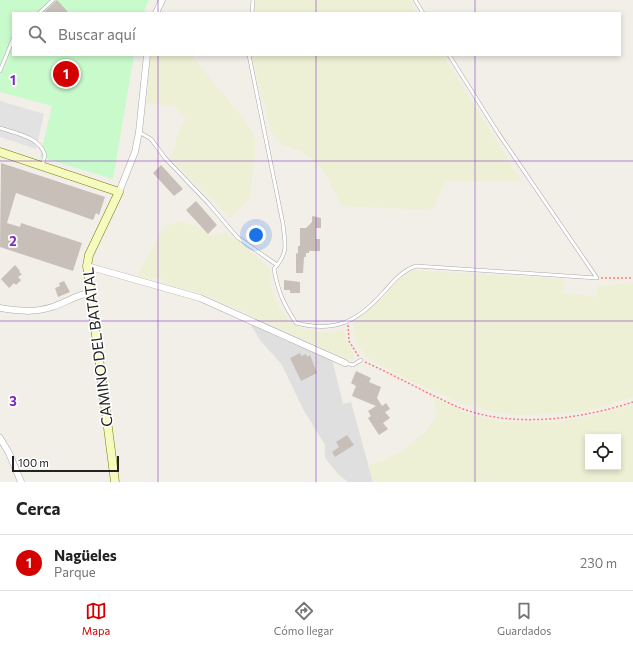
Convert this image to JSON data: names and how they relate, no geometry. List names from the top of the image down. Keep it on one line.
{"streets":{"street":["CAMINO DEL BATATAL"]},"scale_bar":"100 m","page":{"search":"Buscar aquí","pins":"1","scale":"100 m","heading":"Cerca","list":[{"mark":"1","name":"Nagüeles","note":"Parque","value":"230 m"}],"nav":["Mapa","Cómo llegar","Guardados"]},"grid":{"rows":["1","2","3"]}}
